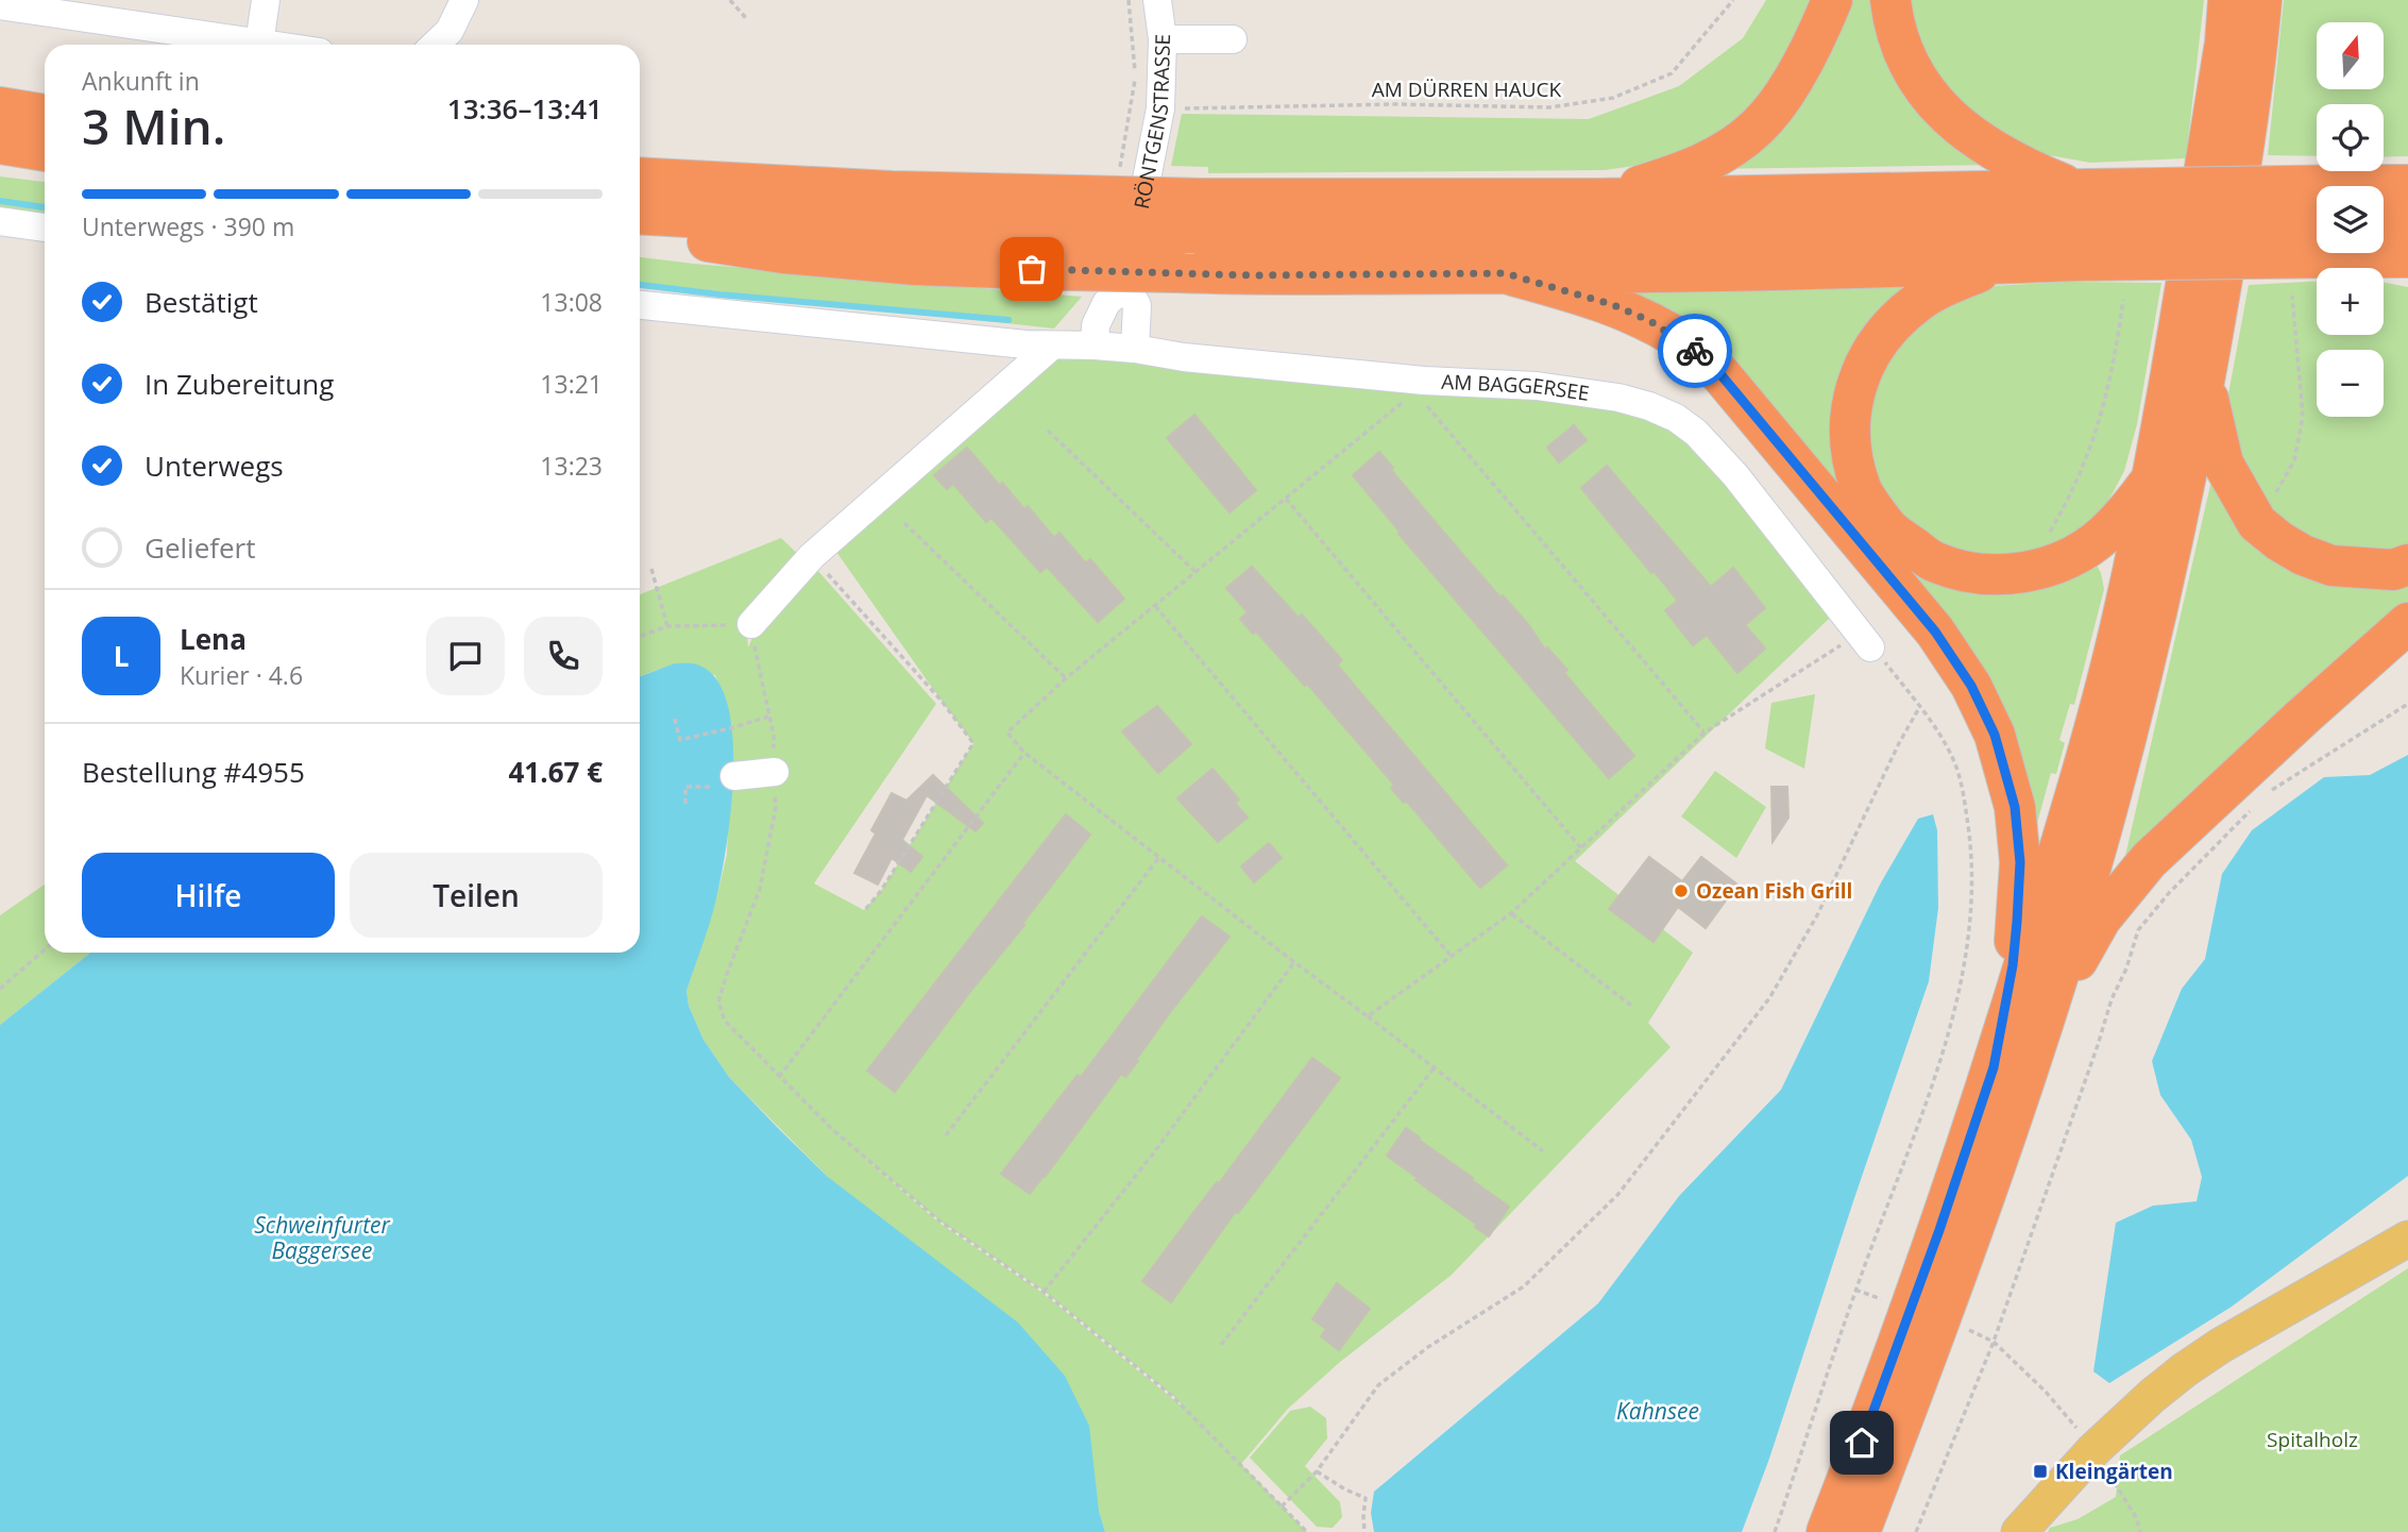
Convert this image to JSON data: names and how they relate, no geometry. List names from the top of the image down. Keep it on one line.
{"streets":{"street":["RÖNTGENSTRASSE","AM BAGGERSEE"],"path":["AM DÜRREN HAUCK"]},"crossings":[["AM DÜRREN HAUCK","RÖNTGENSTRASSE"],["RÖNTGENSTRASSE","AM BAGGERSEE"]],"water":["Schweinfurter Baggersee","Kahnsee"],"parks":["Spitalholz"],"places":{"other":["Ozean Fish Grill"],"transit":["Kleingärten"]},"north":"top","page":{"map_buttons":["+","−"],"heading":["3 Min.","Ankunft in","13:36–13:41"],"panel":["Lena","Kurier · 4.6","Bestellung #4955","41.67 €"],"bar":"Unterwegs · 390 m","list":[["Bestätigt","13:08"],["In Zubereitung","13:21"],["Unterwegs","13:23"],"Geliefert"],"round":"L","buttons":["Hilfe","Teilen"]}}
